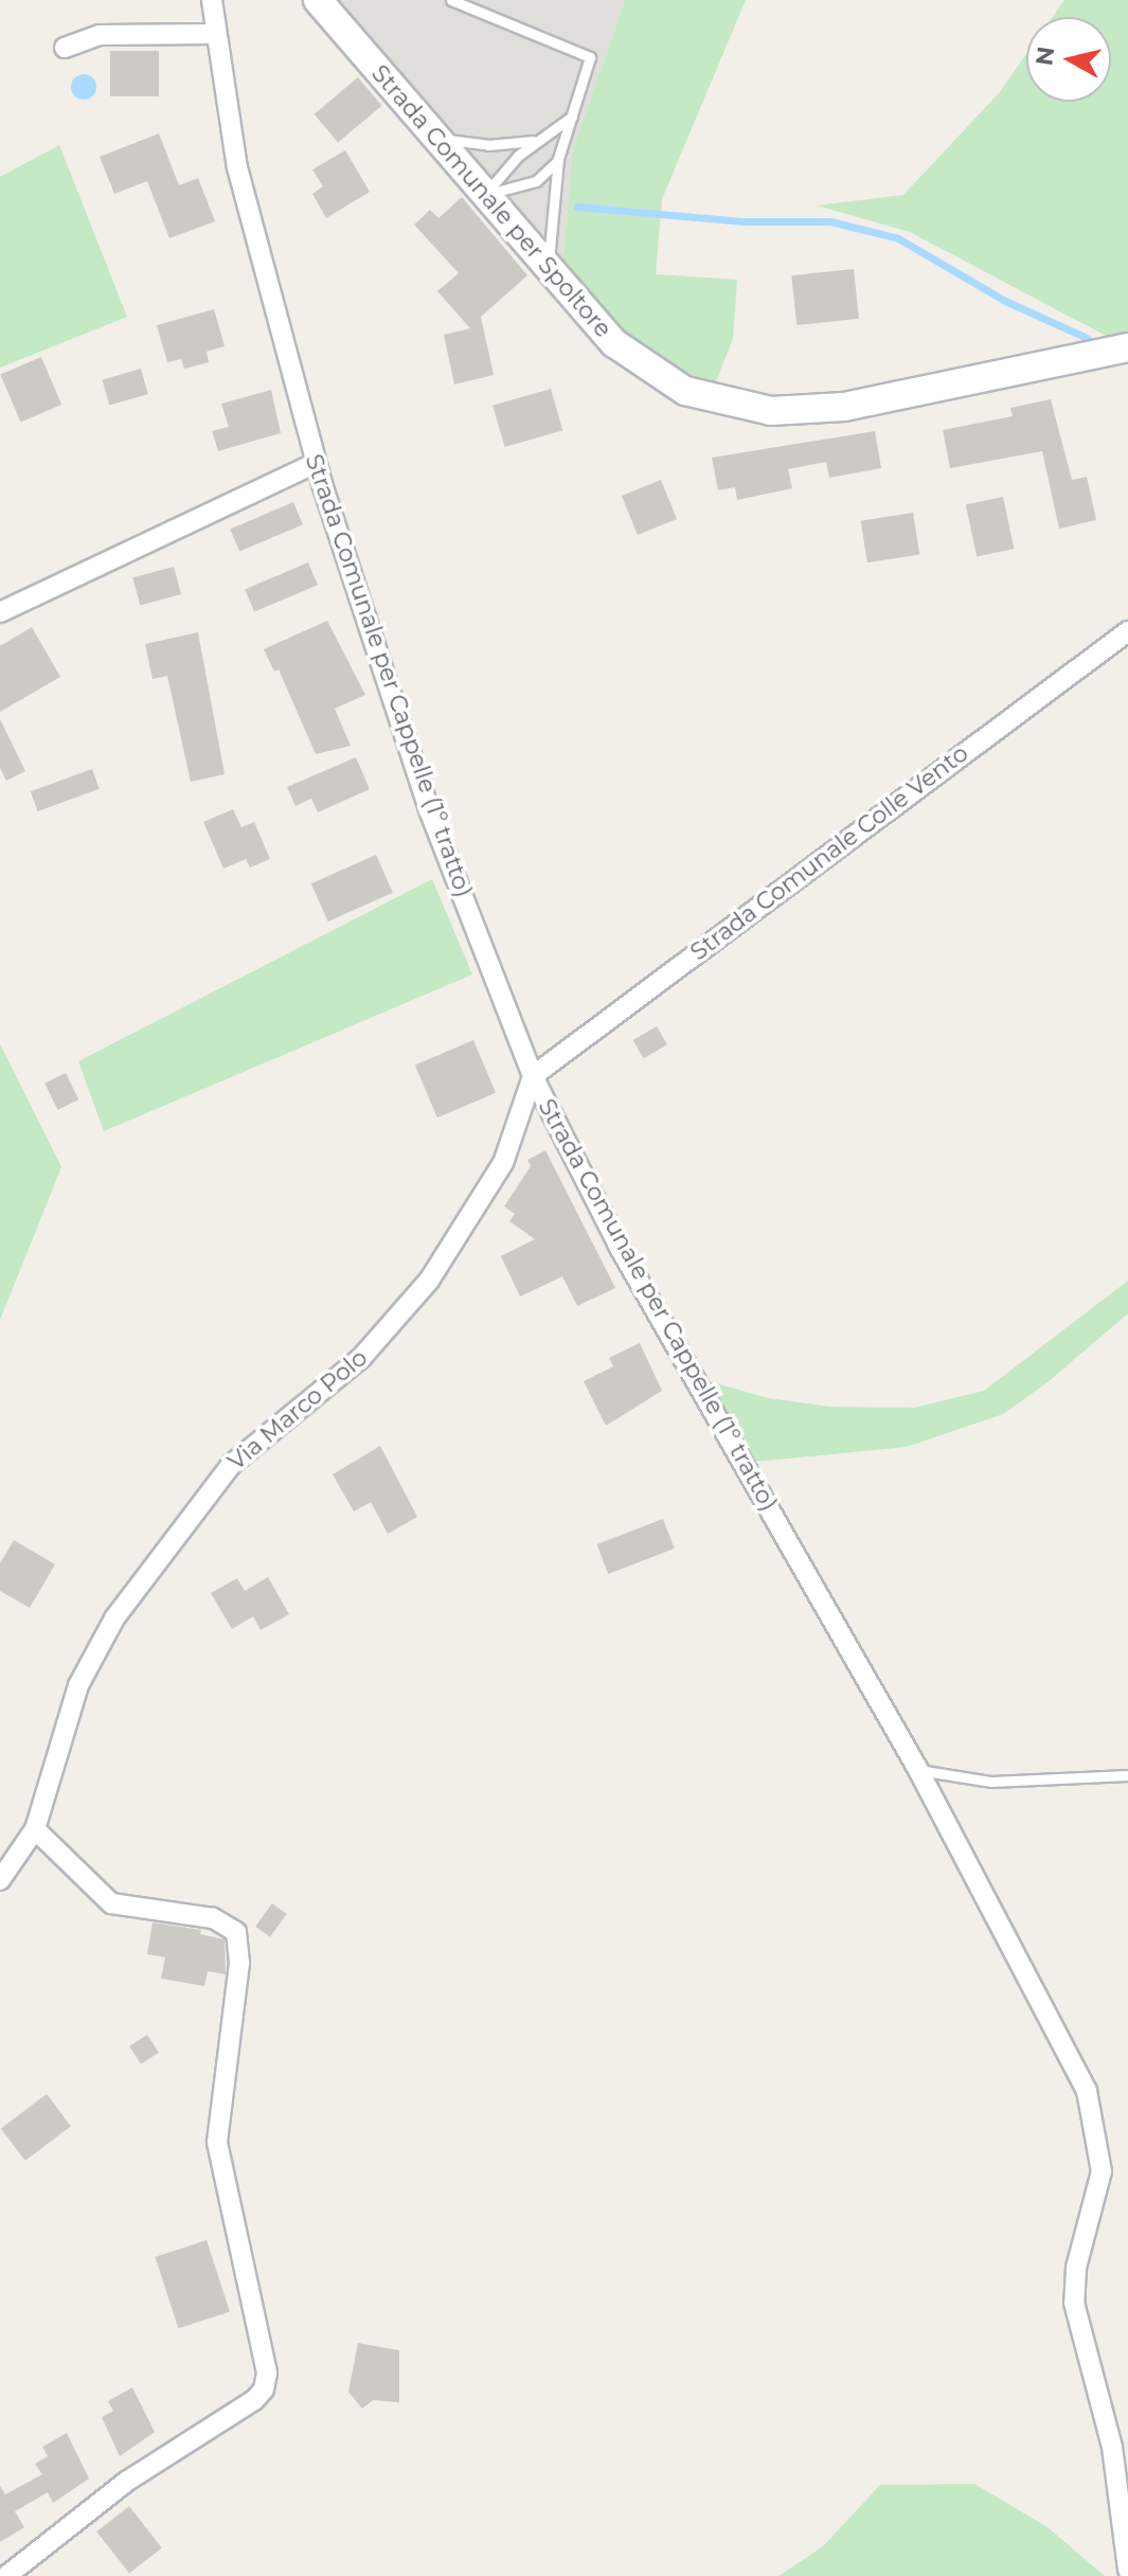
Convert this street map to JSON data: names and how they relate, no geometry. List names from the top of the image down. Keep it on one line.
{"streets":{"street":["Strada Comunale per Spoltore","Strada Comunale per Cappelle (1º tratto)","Strada Comunale Colle Vento","Via Marco Polo"]},"crossings":[["Strada Comunale per Cappelle (1º tratto)","Strada Comunale Colle Vento"],["Strada Comunale per Cappelle (1º tratto)","Via Marco Polo"],["Strada Comunale Colle Vento","Via Marco Polo"]],"north":"left"}
